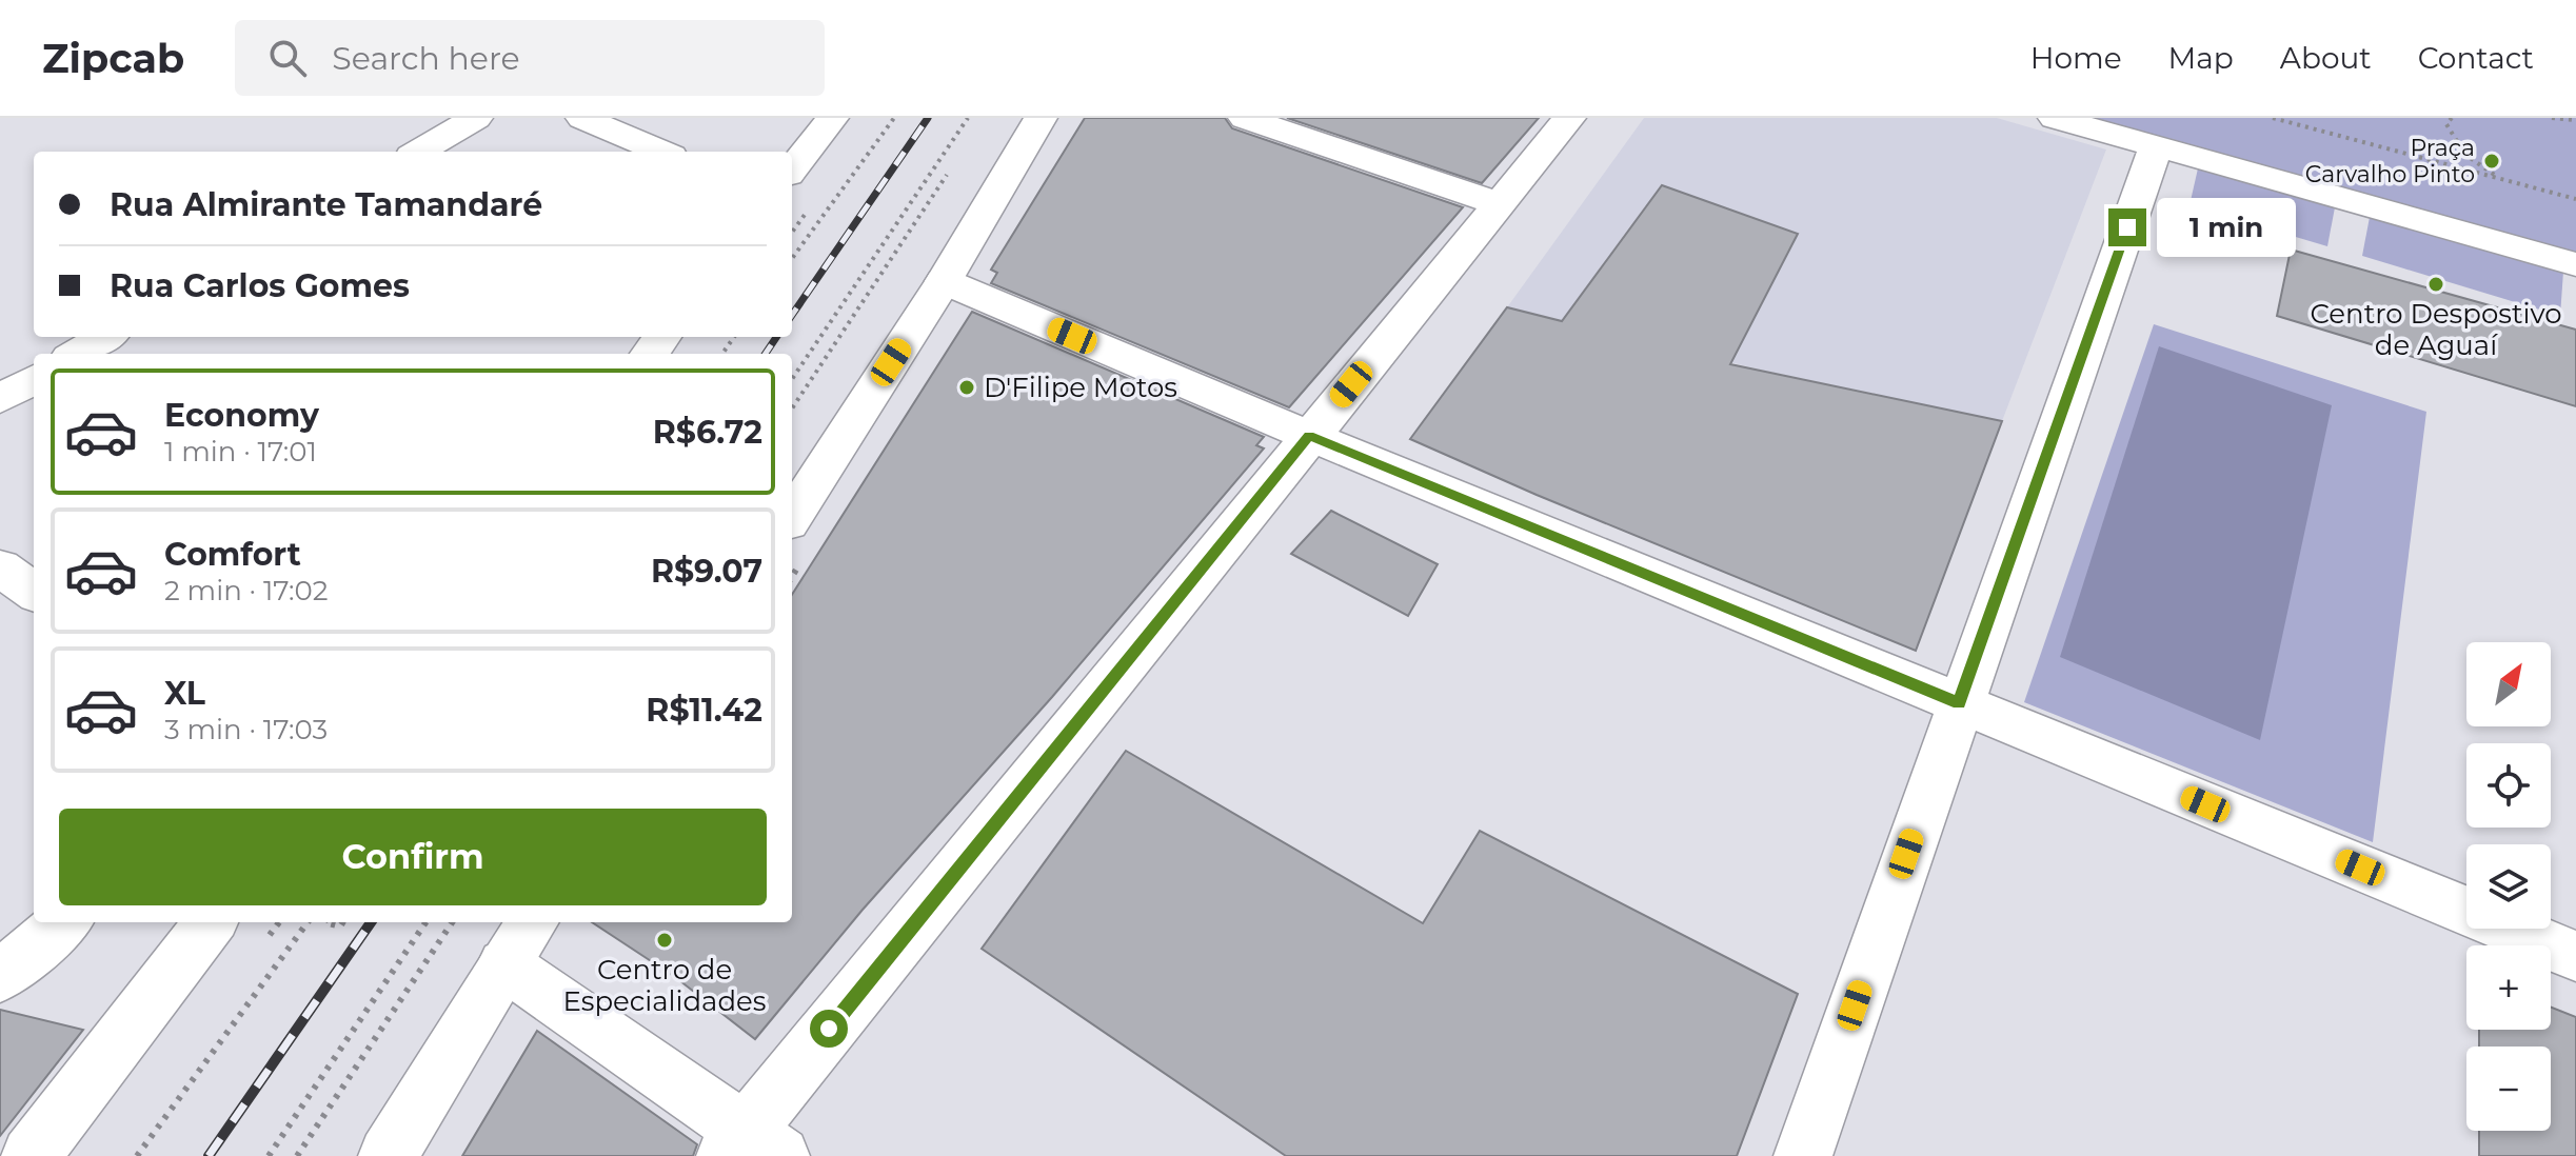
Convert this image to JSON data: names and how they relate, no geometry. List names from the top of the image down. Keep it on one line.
{"places":["Praça Carvalho Pinto","Centro Despostivo de Aguaí","D'Filipe Motos","Centro de Especialidades"],"north":"top right","page":{"header":"Zipcab","search":"Search here","nav":["Home","Map","About","Contact"],"banner":["Rua Almirante Tamandaré","Rua Carlos Gomes"],"bubble":"1 min","list":[{"name":"Economy","note":"1 min · 17:01","value":"R$6.72"},{"name":"Comfort","note":"2 min · 17:02","value":"R$9.07"},{"name":"XL","note":"3 min · 17:03","value":"R$11.42"}],"map_buttons":["+","−"],"buttons":"Confirm"}}
